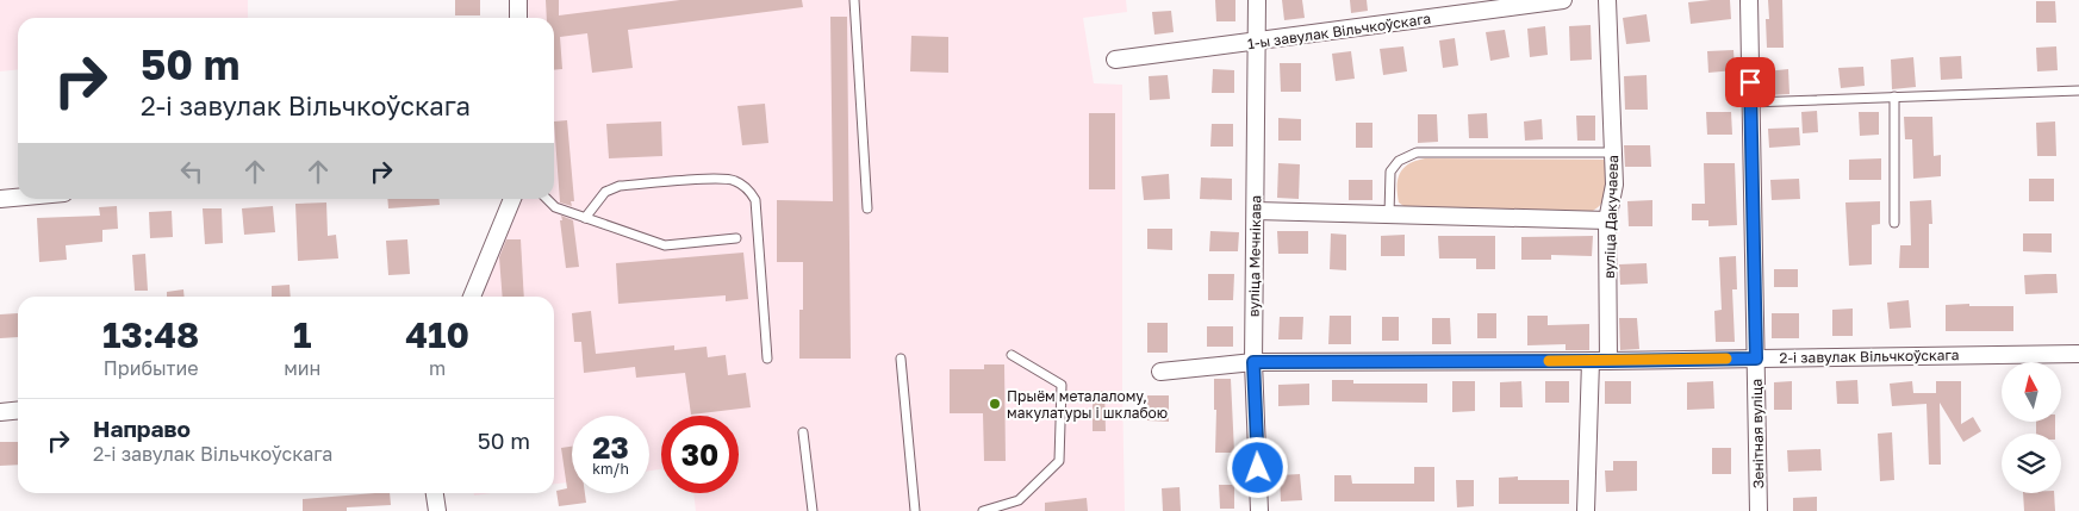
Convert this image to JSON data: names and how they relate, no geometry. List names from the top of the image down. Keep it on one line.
{"streets":{"street":["1-ы завулак Вільчкоўскага","вуліца Дакучаева","вуліца Мечнікава","2-і завулак Вільчкоўскага","Зенітная вуліца"]},"crossings":[["1-ы завулак Вільчкоўскага","вуліца Мечнікава"],["вуліца Дакучаева","2-і завулак Вільчкоўскага"],["вуліца Мечнікава","2-і завулак Вільчкоўскага"],["2-і завулак Вільчкоўскага","Зенітная вуліца"]],"places":["Прыём металалому, макулатуры і шклабою"],"north":"top","page":{"turn":["50 m","2-і завулак Вільчкоўскага"],"eta":["13:48","Прибытие","1","мин","410","m"],"list":[{"name":"Направо","note":"2-і завулак Вільчкоўскага","value":"50 m"}],"speed":"23 km/h","limit":"30"}}
